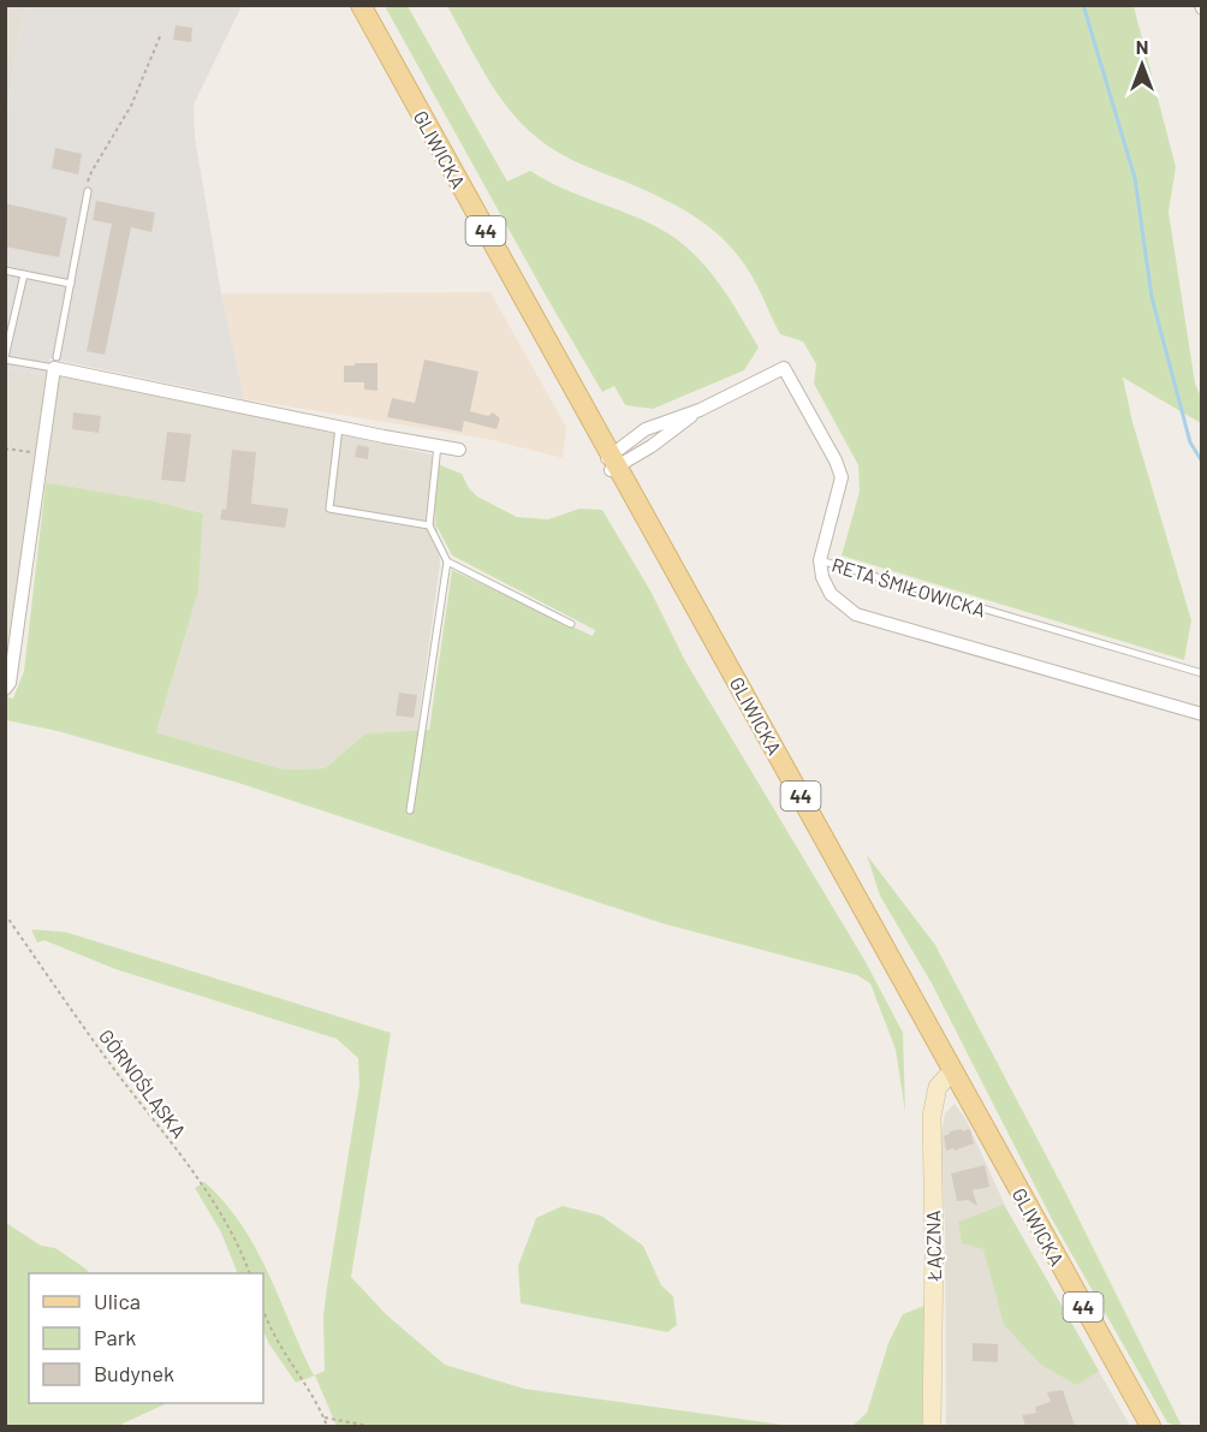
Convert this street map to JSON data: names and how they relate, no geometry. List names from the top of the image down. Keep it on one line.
{"streets":{"main road":["GLIWICKA","44"],"street":["RETA ŚMIŁOWICKA","ŁĄCZNA"],"path":["GÓRNOŚLĄSKA"]},"crossings":[["GLIWICKA","ŁĄCZNA"]],"legend":["Ulica","Park","Budynek"],"north":"top"}
